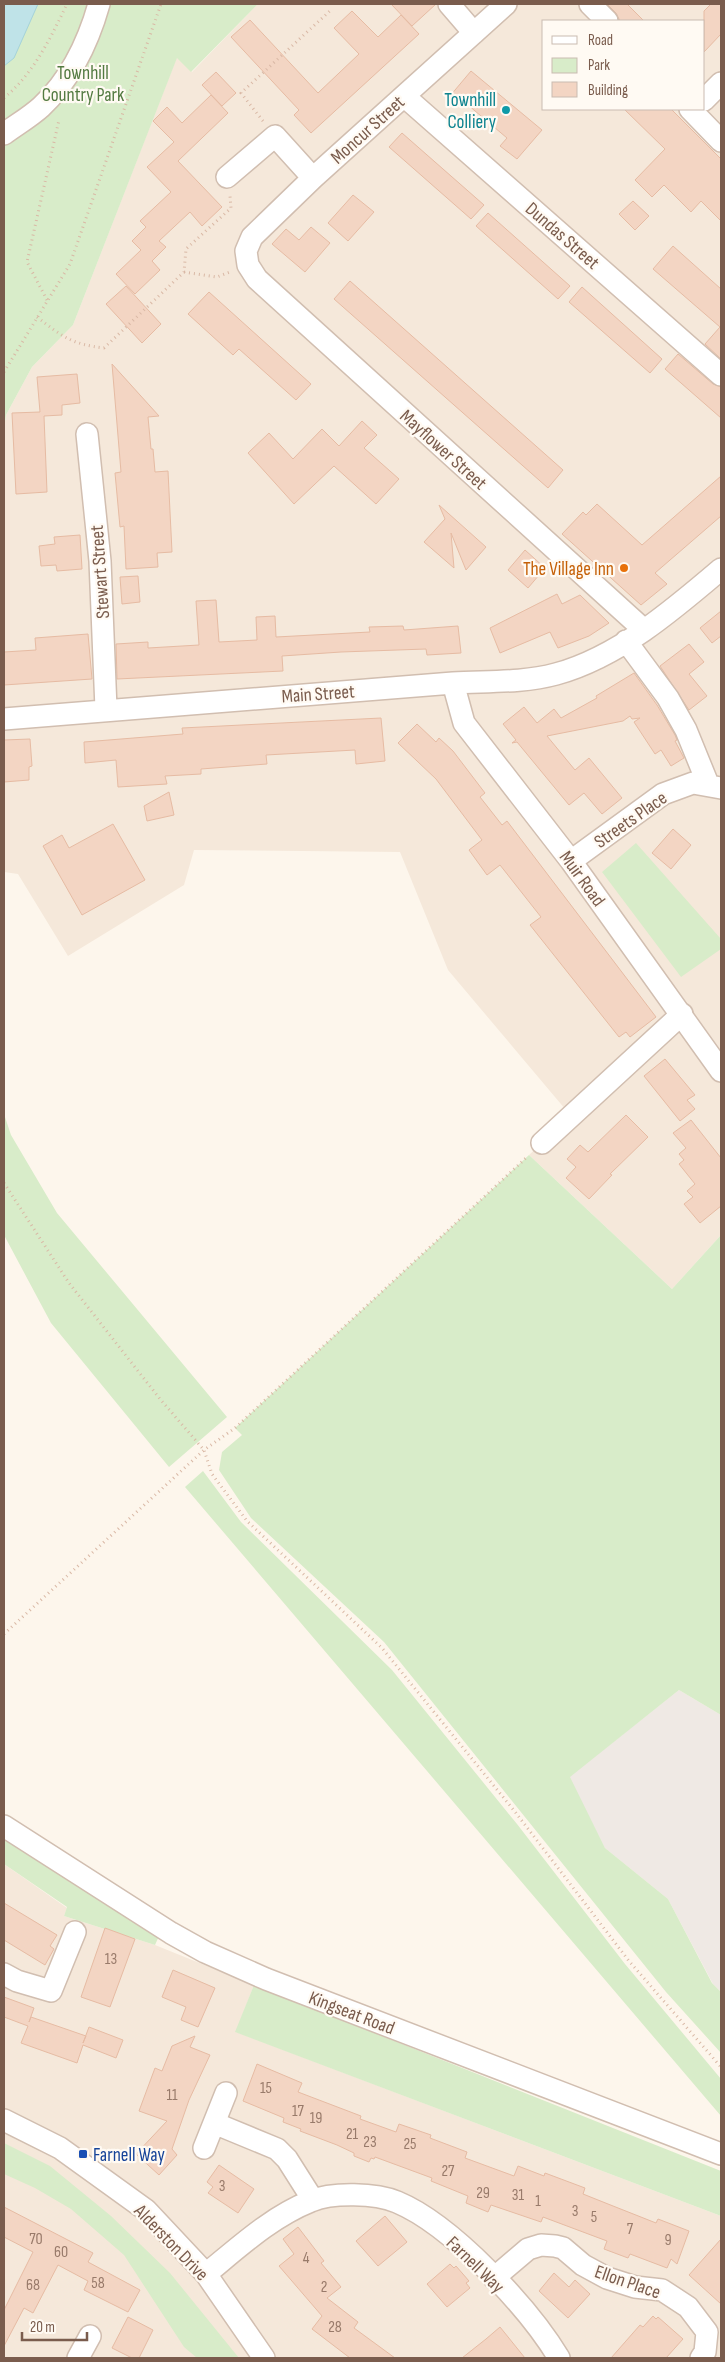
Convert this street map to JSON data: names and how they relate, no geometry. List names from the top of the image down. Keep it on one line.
{"streets":{"street":["Moncur Street","Dundas Street","Mayflower Street","Stewart Street","Main Street","Streets Place","Muir Road","Kingseat Road","Alderston Drive","Farnell Way","Ellon Place"]},"crossings":[["Moncur Street","Dundas Street"],["Moncur Street","Mayflower Street"],["Mayflower Street","Main Street"],["Stewart Street","Main Street"],["Main Street","Muir Road"],["Streets Place","Muir Road"],["Alderston Drive","Farnell Way"],["Farnell Way","Ellon Place"]],"parks":["Townhill Country Park"],"places":{"other":["Townhill Colliery","The Village Inn"],"transit":["Farnell Way"]},"house_numbers":["13","15","11","17","19","21","23","25","27","3","29","31","1","3","5","7","70","9","60","4","58","68","2","28"],"legend":["Road","Park","Building"],"scale_bar":"20 m"}
